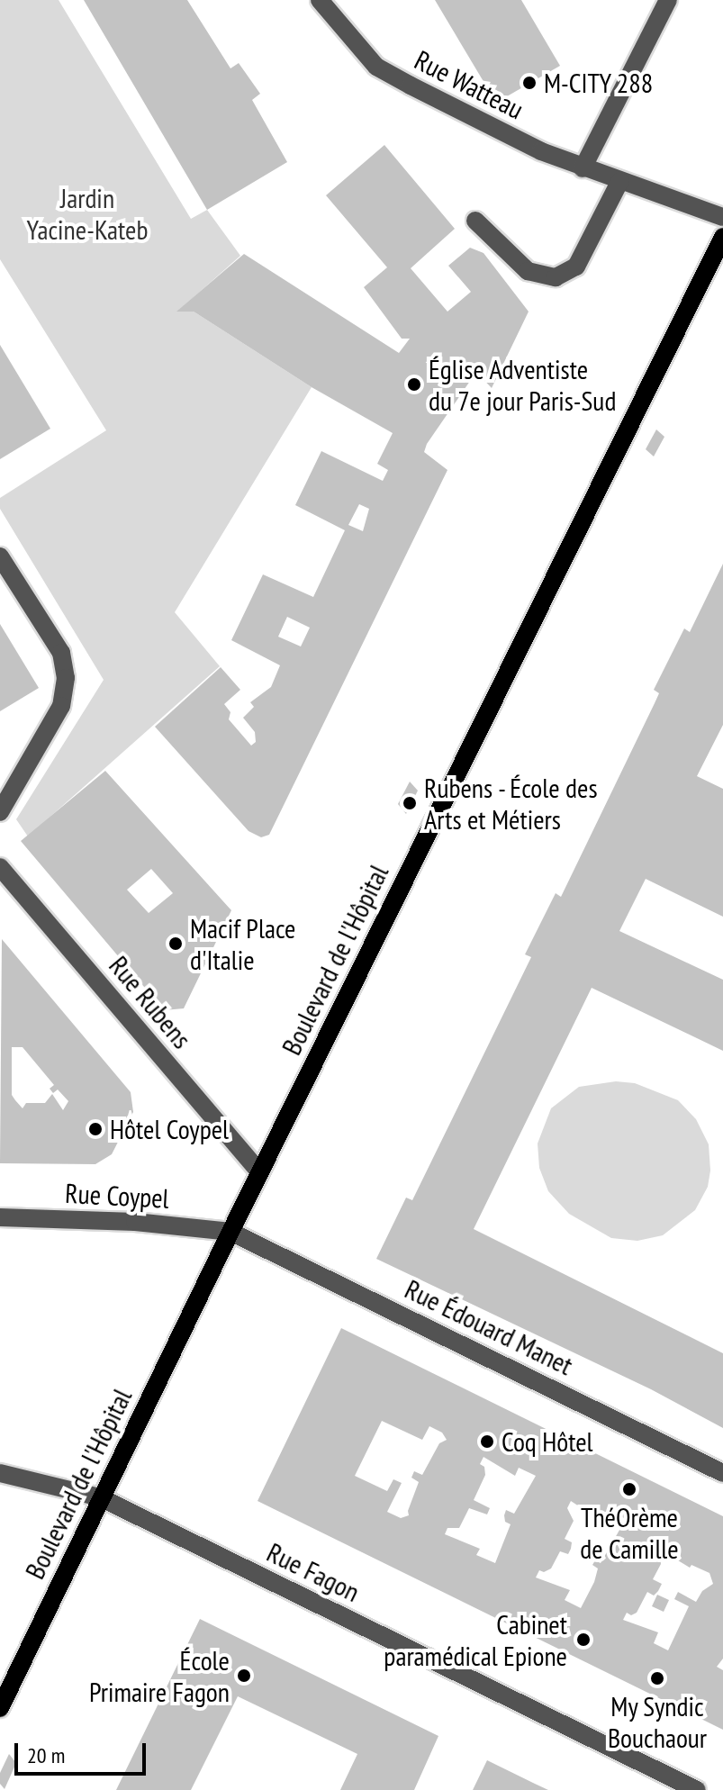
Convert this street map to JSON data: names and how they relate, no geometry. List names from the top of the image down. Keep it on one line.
{"streets":{"main road":["Boulevard de l'Hôpital"],"street":["Rue Watteau","Rue Rubens","Rue Coypel","Rue Édouard Manet","Rue Fagon"]},"crossings":[["Boulevard de l'Hôpital","Rue Rubens"],["Boulevard de l'Hôpital","Rue Coypel"],["Boulevard de l'Hôpital","Rue Édouard Manet"],["Boulevard de l'Hôpital","Rue Fagon"],["Rue Coypel","Rue Édouard Manet"]],"parks":["Jardin Yacine-Kateb"],"places":["M-CITY 288","Église Adventiste du 7e jour Paris-Sud","Rubens - École des Arts et Métiers","Macif Place d'Italie","Hôtel Coypel","Coq Hôtel","ThéOrème de Camille","Cabinet paramédical Epione","École Primaire Fagon","My Syndic Bouchaour"],"scale_bar":"20 m"}
